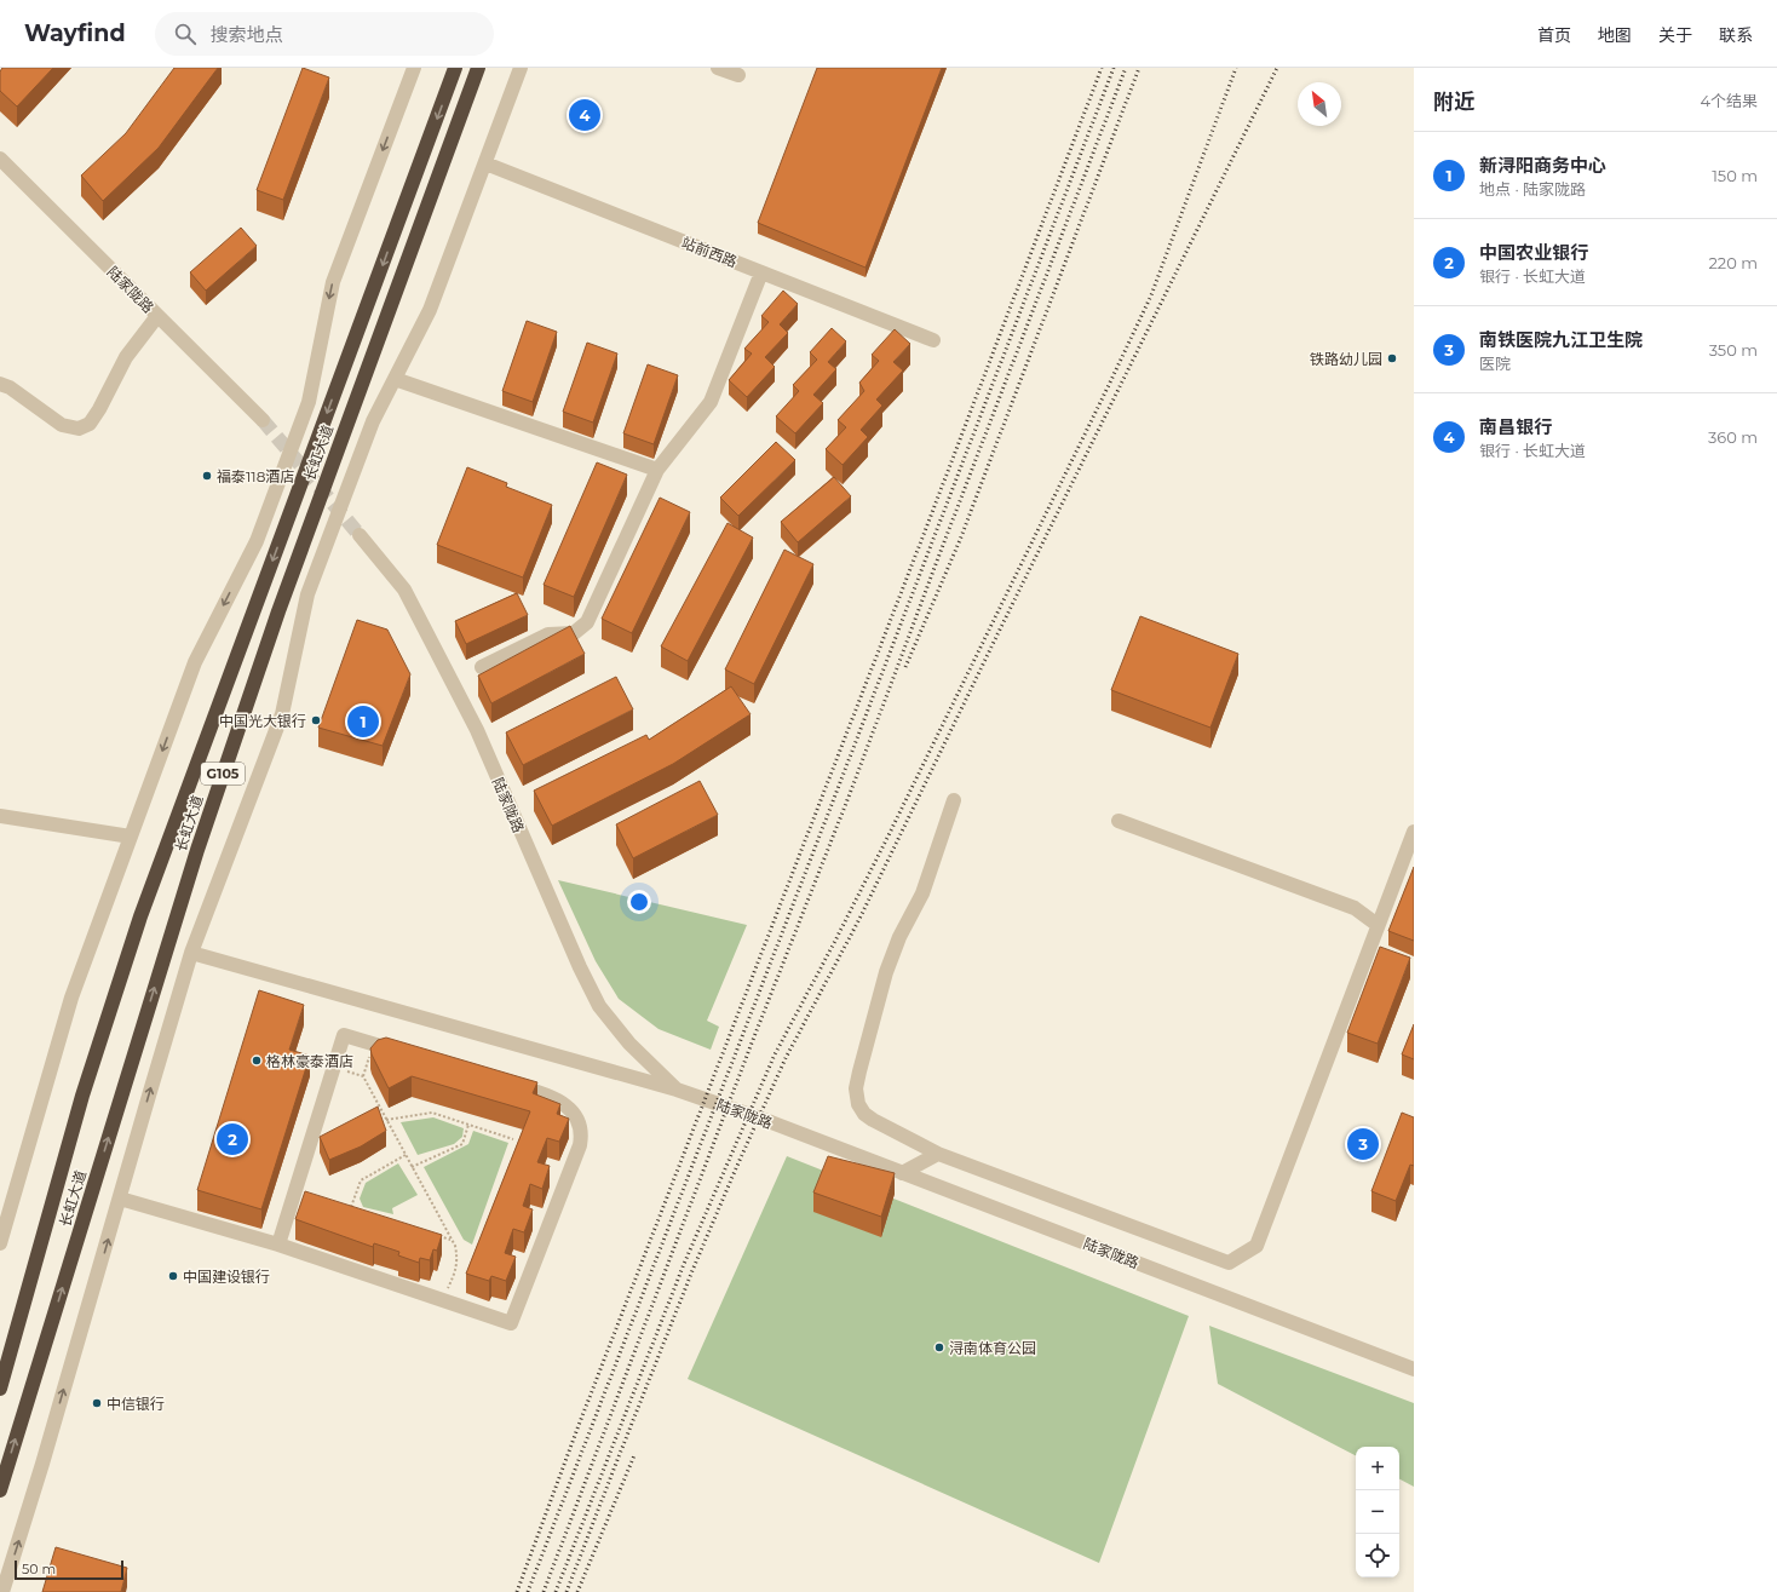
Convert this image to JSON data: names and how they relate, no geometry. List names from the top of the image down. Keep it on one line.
{"streets":{"highway":["长虹大道","G105"],"street":["站前西路","陆家陇路"]},"places":["铁路幼儿园","福泰118酒店","中国光大银行","格林豪泰酒店","中国建设银行","浔南体育公园","中信银行"],"scale_bar":"50 m","north":"top left","page":{"header":"Wayfind","search":"搜索地点","nav":["首页","地图","关于","联系"],"heading":["附近","4个结果"],"pins":["4","1","2","3"],"list":[{"mark":"1","name":"新浔阳商务中心","note":"地点 · 陆家陇路","value":"150 m"},{"mark":"2","name":"中国农业银行","note":"银行 · 长虹大道","value":"220 m"},{"mark":"3","name":"南铁医院九江卫生院","note":"医院","value":"350 m"},{"mark":"4","name":"南昌银行","note":"银行 · 长虹大道","value":"360 m"}],"map_buttons":["+","−"],"scale":"50 m"}}
